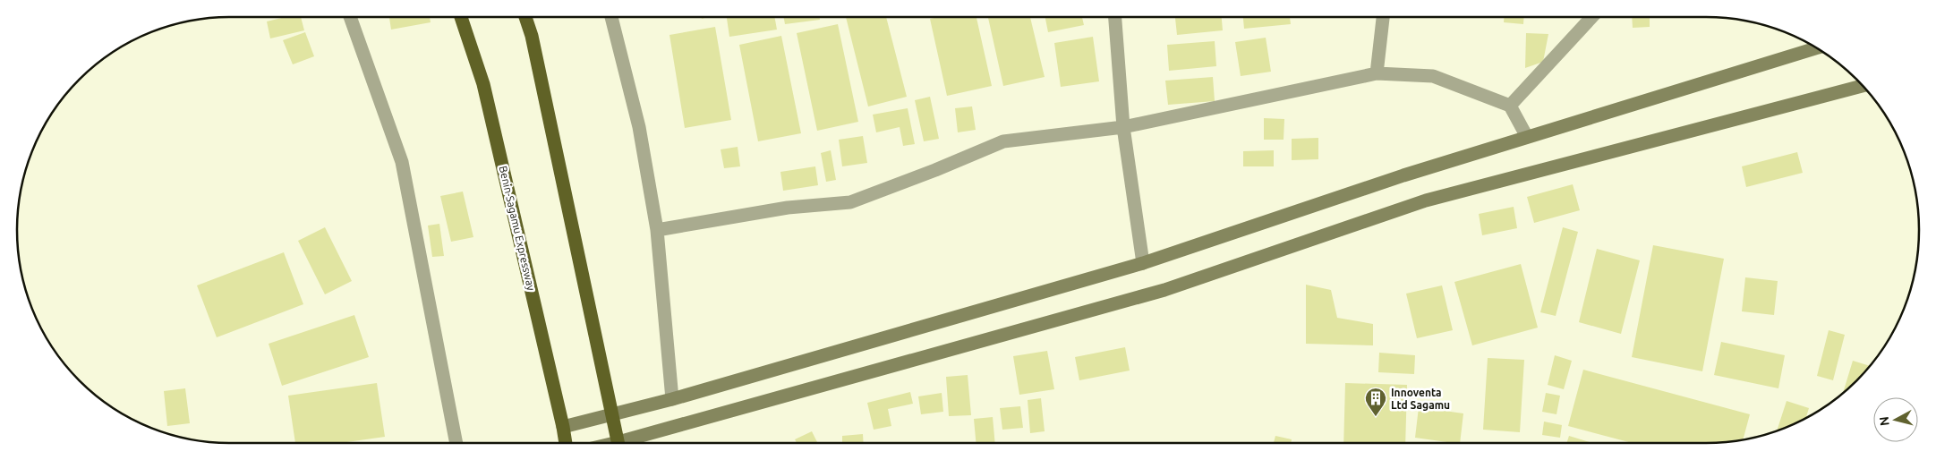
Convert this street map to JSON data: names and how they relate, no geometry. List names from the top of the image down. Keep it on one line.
{"streets":{"highway":["Benin-Sagamu Expressway"]},"places":{"building":["Innoventa Ltd Sagamu"]},"north":"left"}
